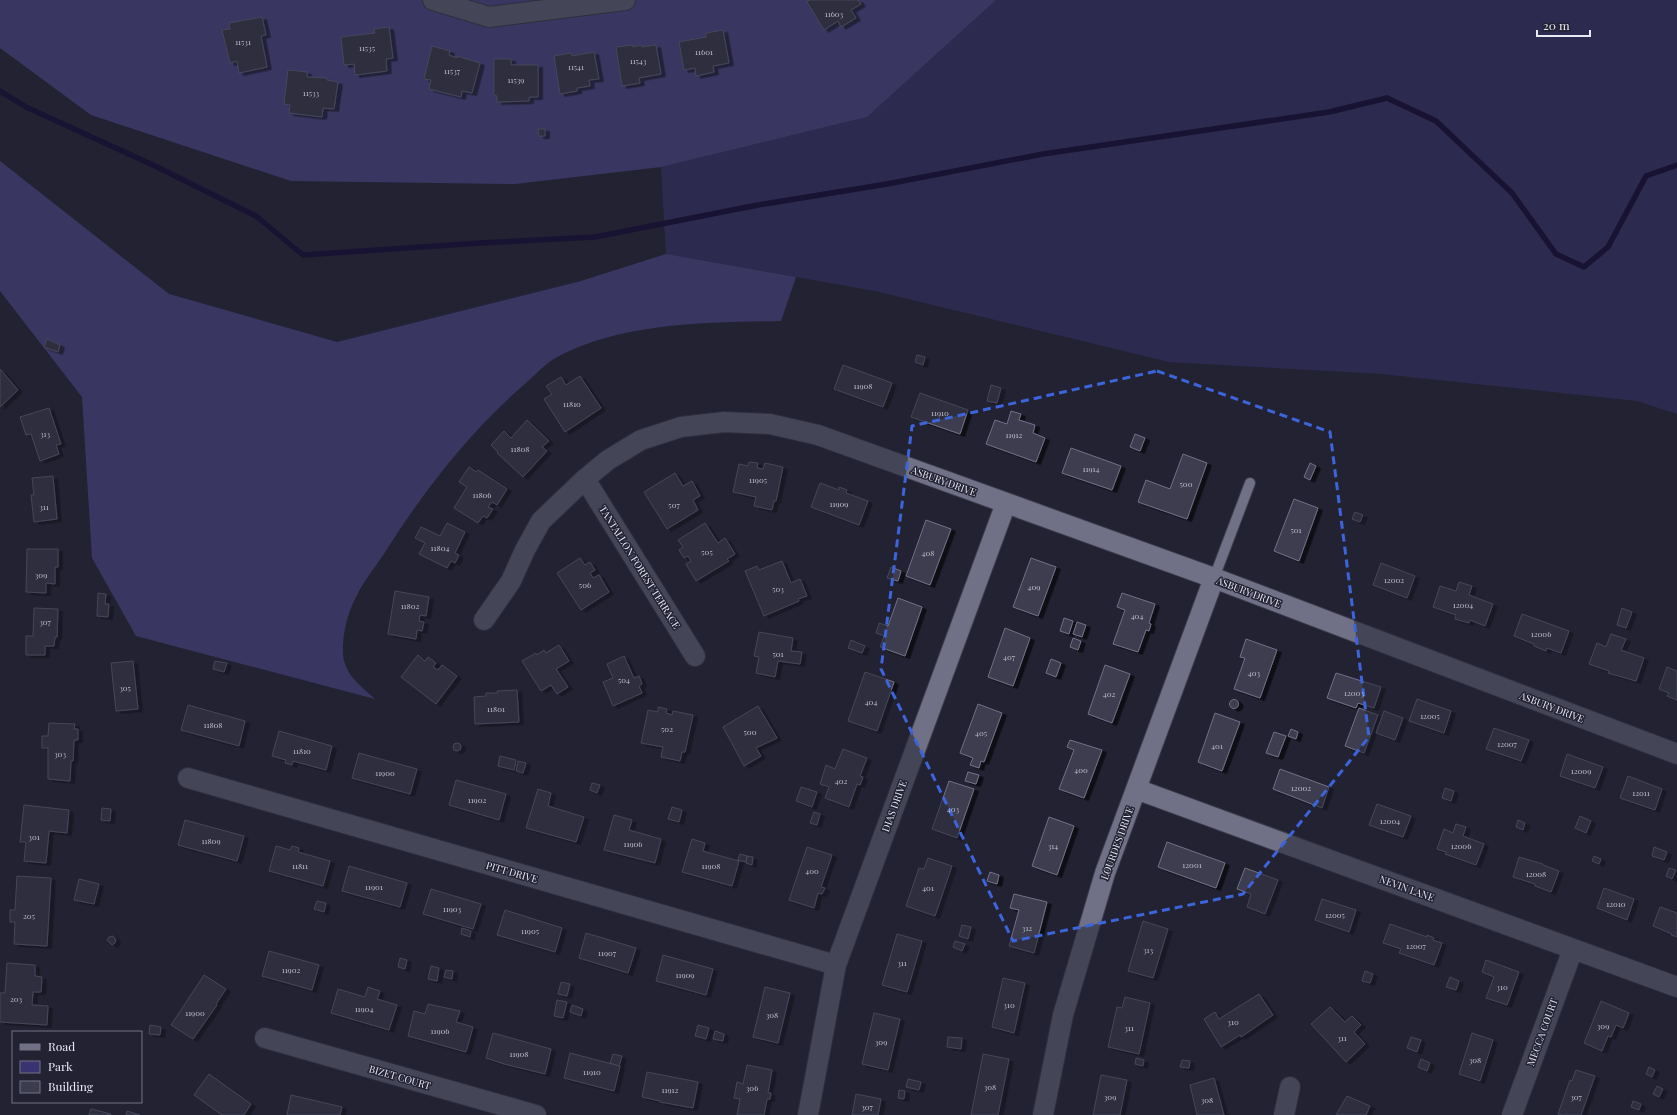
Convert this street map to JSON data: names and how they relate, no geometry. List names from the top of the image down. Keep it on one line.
{"streets":{"street":["ASBURY DRIVE","TANTALLON FOREST TERRACE","DIAS DRIVE","LOURDES DRIVE","PITT DRIVE","NEVIN LANE","MECCA COURT","BIZET COURT"]},"crossings":[["ASBURY DRIVE","TANTALLON FOREST TERRACE"],["ASBURY DRIVE","DIAS DRIVE"],["ASBURY DRIVE","LOURDES DRIVE"],["DIAS DRIVE","PITT DRIVE"],["LOURDES DRIVE","NEVIN LANE"],["NEVIN LANE","MECCA COURT"]],"house_numbers":["11603","11531","11535","11601","11543","11541","11537","11539","11533","11908","11810","11910","313","11912","11808","11914","11905","500","11806","11909","507","311","501","11804","505","408","309","12002","506","409","503","12004","11802","404","307","12006","501","407","403","504","305","12003","402","404","11801","12005","11808","502","500","405","12007","401","11810","303","400","12009","11900","402","12002","12011","11902","403","12004","301","11809","11906","314","12006","12001","11811","11908","400","12008","11901","401","12010","11903","12005","205","312","11905","12007","313","11907","311","11902","11909","310","203","310","11904","11900","308","310","309","311","11906","311","309","11908","308","11910","308","306","11912","309","307","308","307"],"legend":["Road","Park","Building"],"scale_bar":"20 m"}
